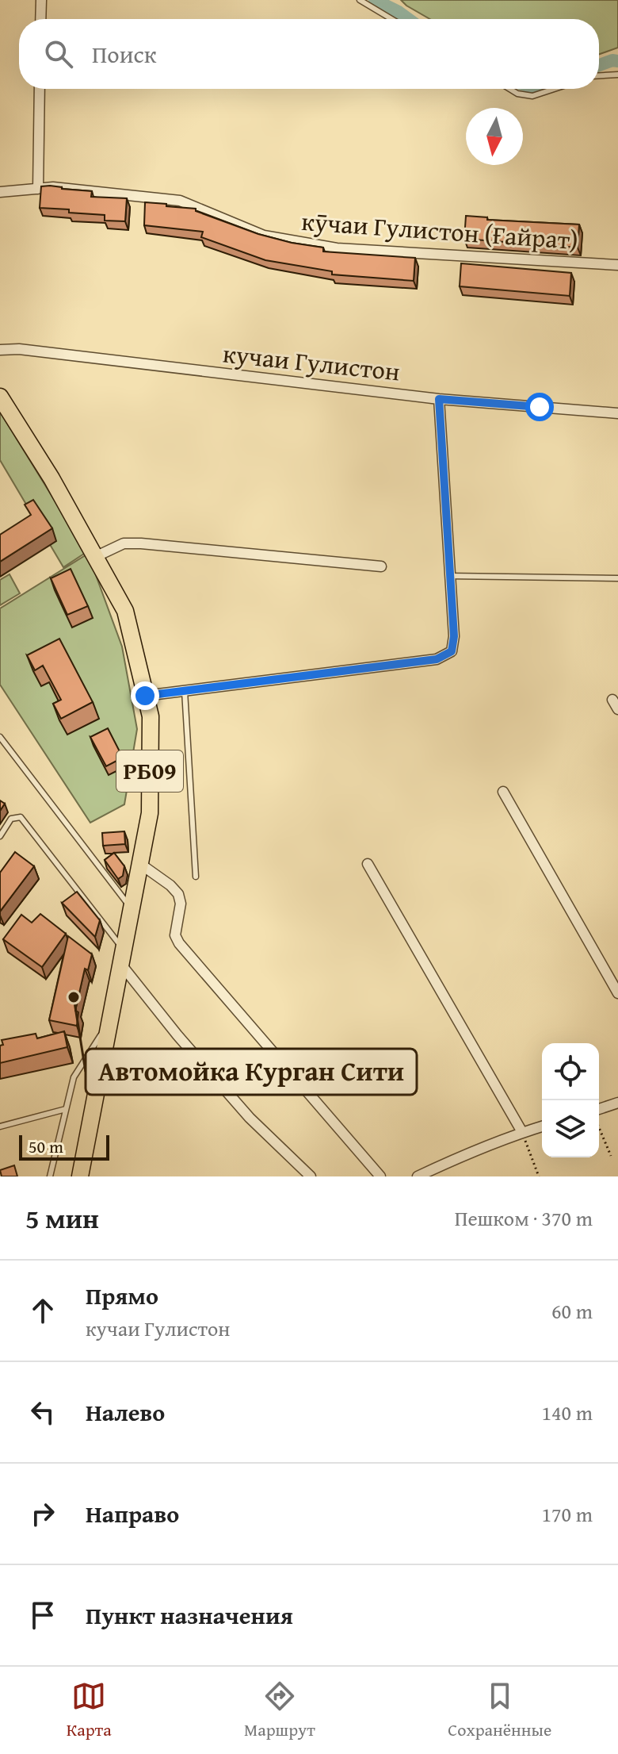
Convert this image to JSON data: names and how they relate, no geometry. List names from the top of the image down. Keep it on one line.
{"streets":{"highway":["РБ09"],"street":["кӯчаи Гулистон (Ғайрат)","кучаи Гулистон"]},"places":["Автомойка Курган Сити"],"scale_bar":"50 m","north":"bottom","page":{"search":"Поиск","scale":"50 m","heading":["5 мин","Пешком · 370 m"],"list":[["Прямо","кучаи Гулистон","60 m"],["Налево","140 m"],["Направо","170 m"],"Пункт назначения"],"nav":["Карта","Маршрут","Сохранённые"]}}
